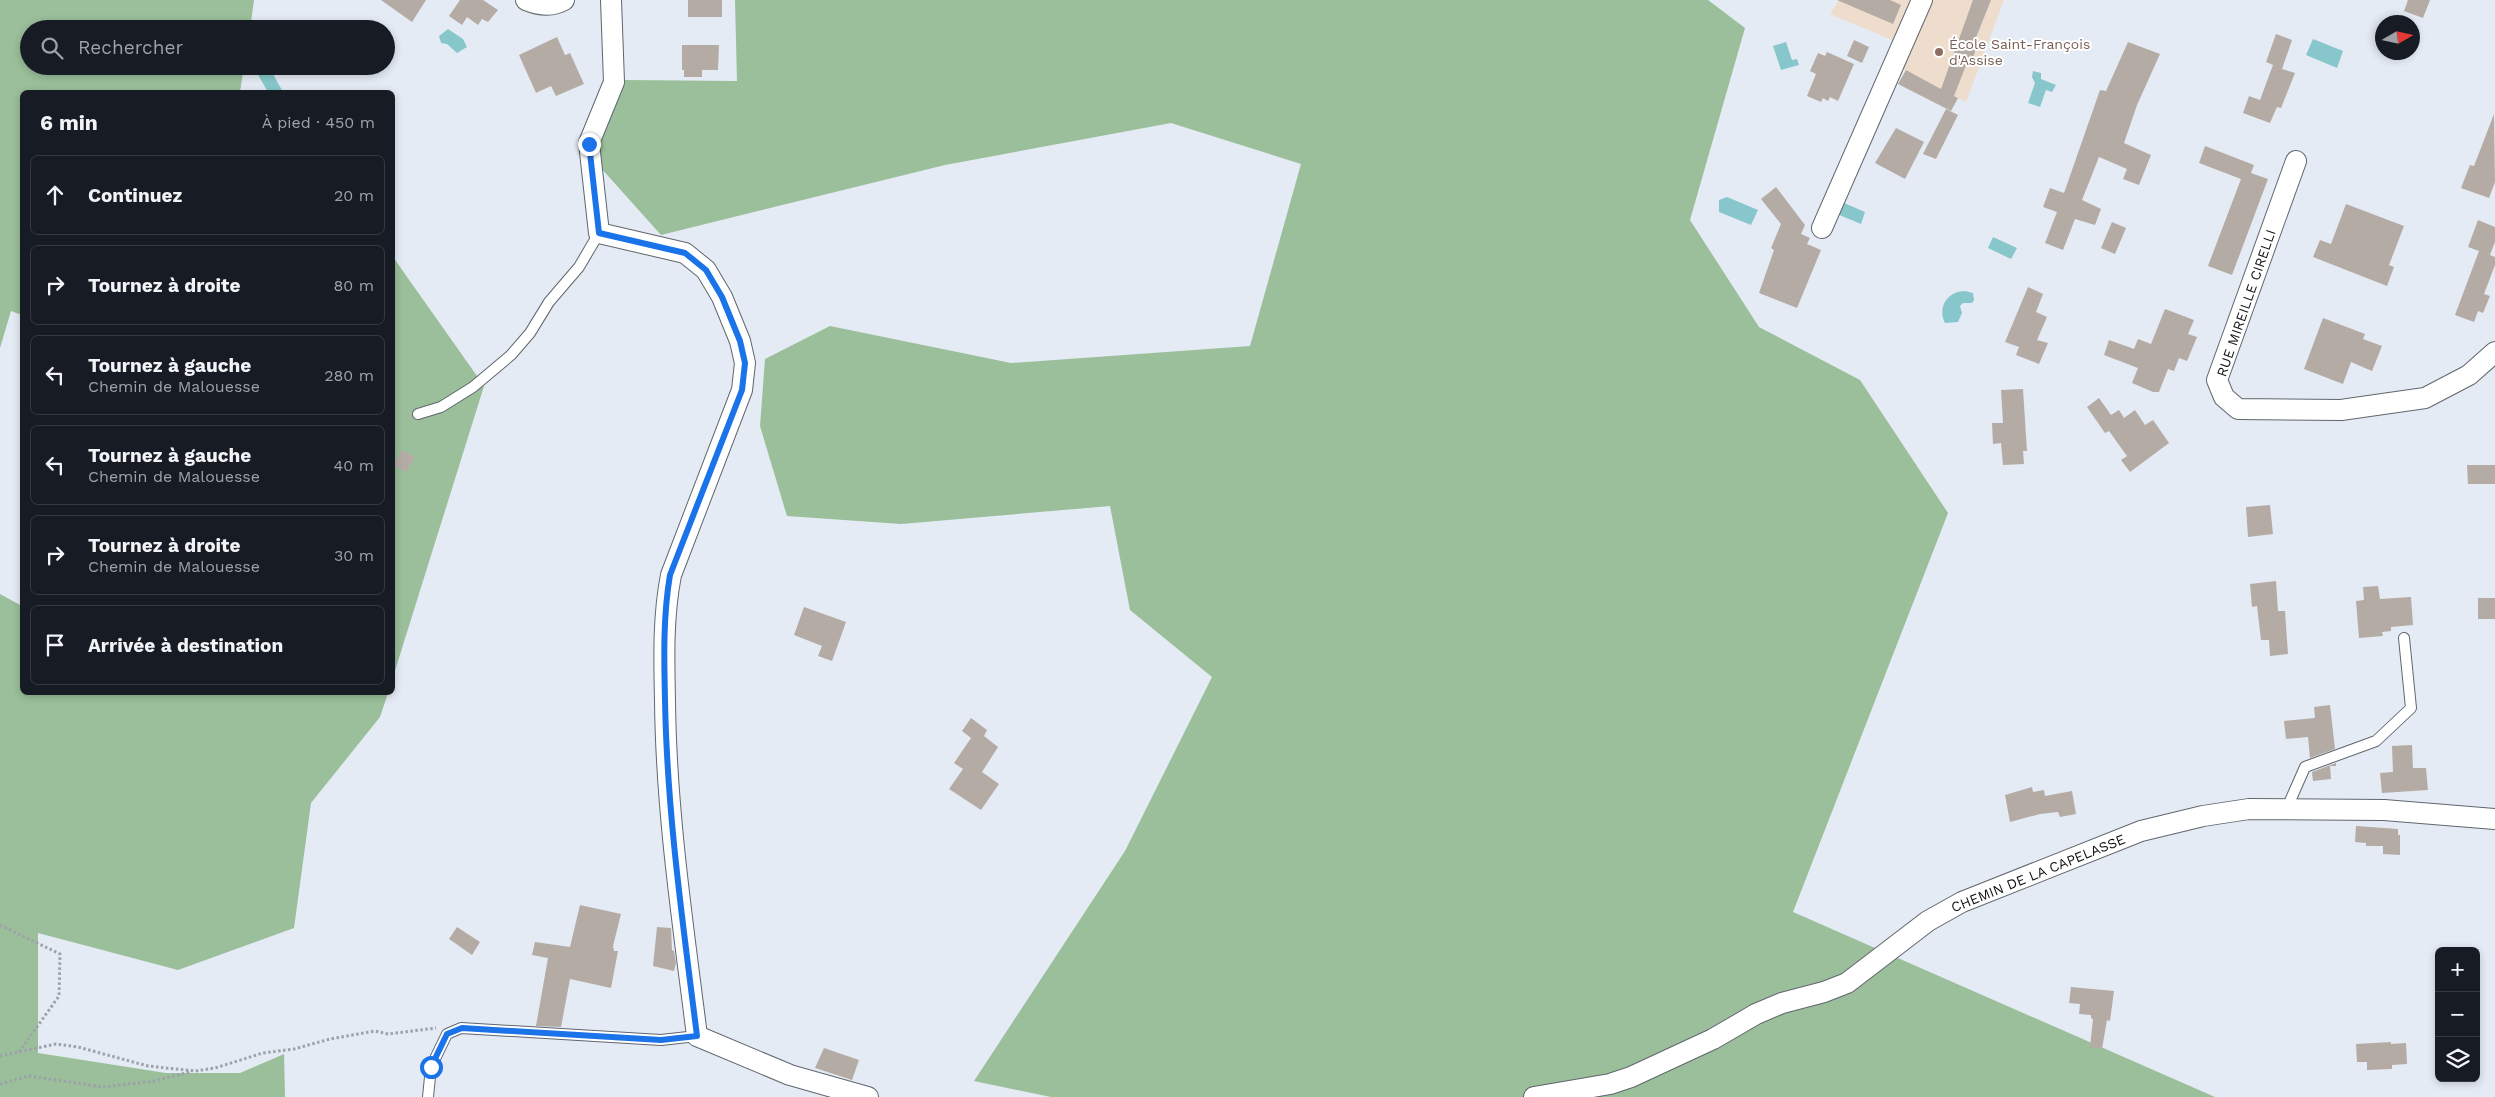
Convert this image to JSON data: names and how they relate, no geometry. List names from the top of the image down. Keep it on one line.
{"streets":{"street":["RUE MIREILLE CIRELLI","CHEMIN DE LA CAPELASSE"]},"places":["École Saint-François d'Assise"],"north":"right","page":{"search":"Rechercher","heading":["6 min","À pied · 450 m"],"list":[["Continuez","20 m"],["Tournez à droite","80 m"],["Tournez à gauche","Chemin de Malouesse","280 m"],["Tournez à gauche","Chemin de Malouesse","40 m"],["Tournez à droite","Chemin de Malouesse","30 m"],"Arrivée à destination"],"map_buttons":["+","−"]}}
